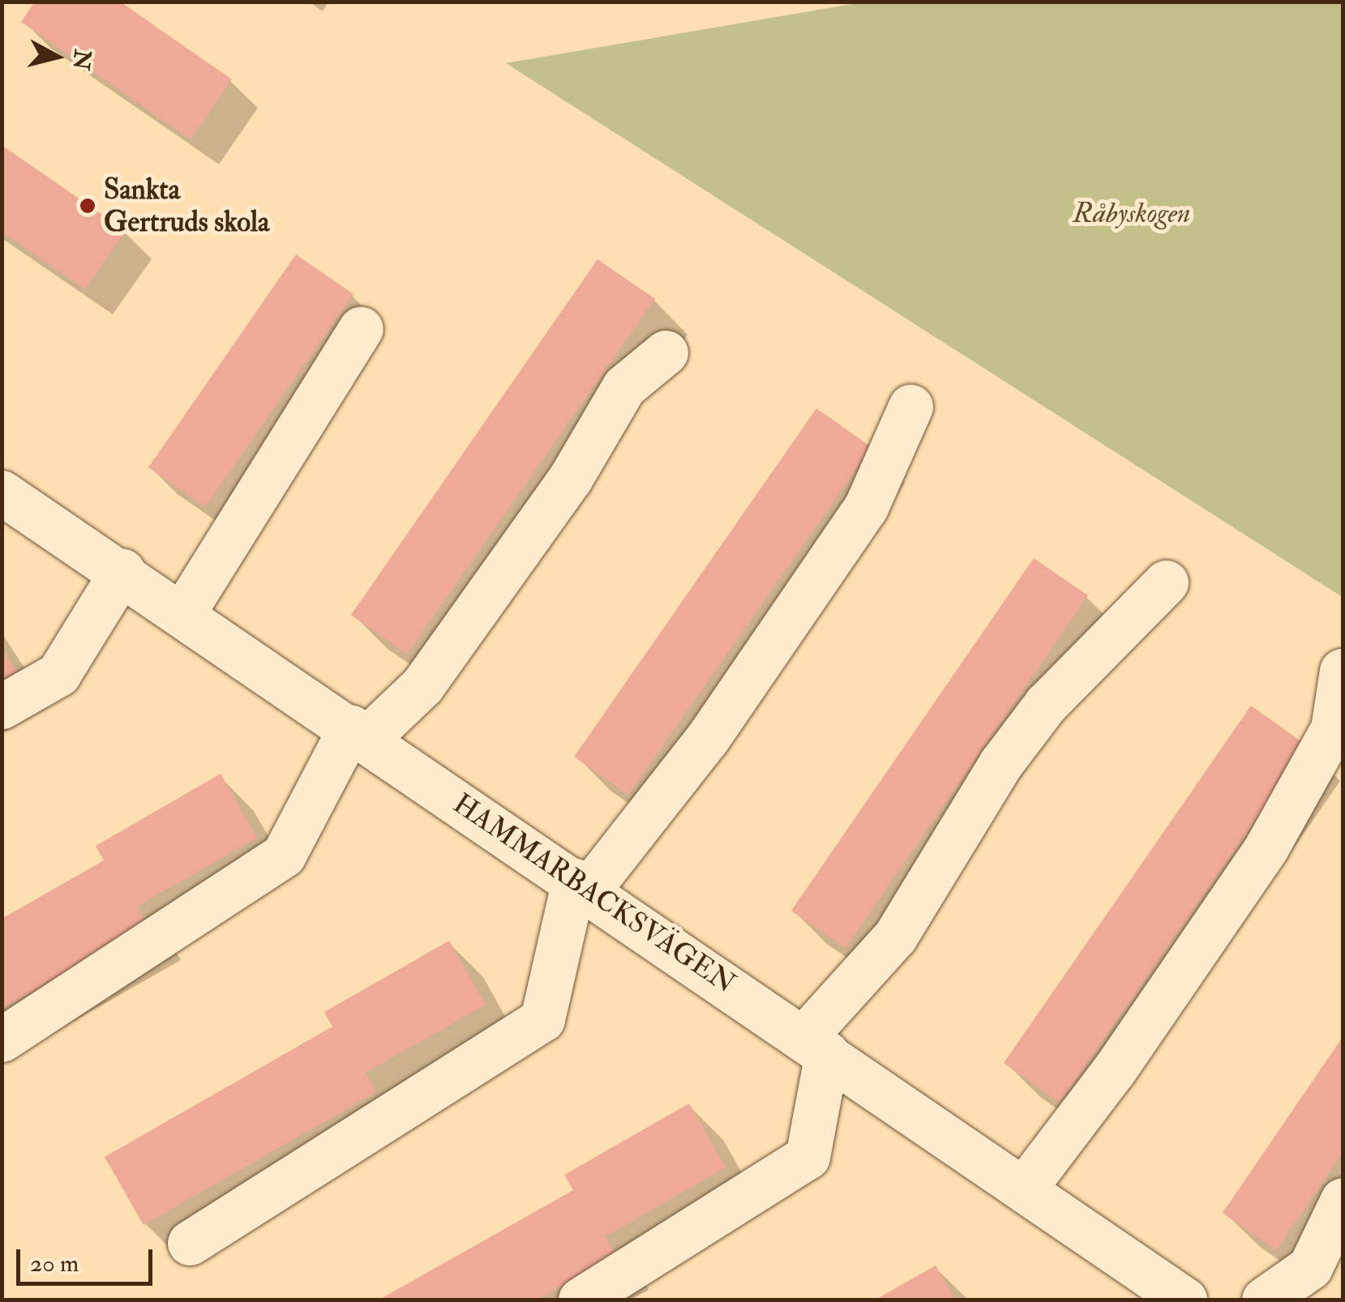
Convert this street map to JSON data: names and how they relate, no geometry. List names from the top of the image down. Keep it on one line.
{"streets":{"street":["HAMMARBACKSVÄGEN"]},"parks":["Råbyskogen"],"places":["Sankta Gertruds skola"],"scale_bar":"20 m","north":"right"}
